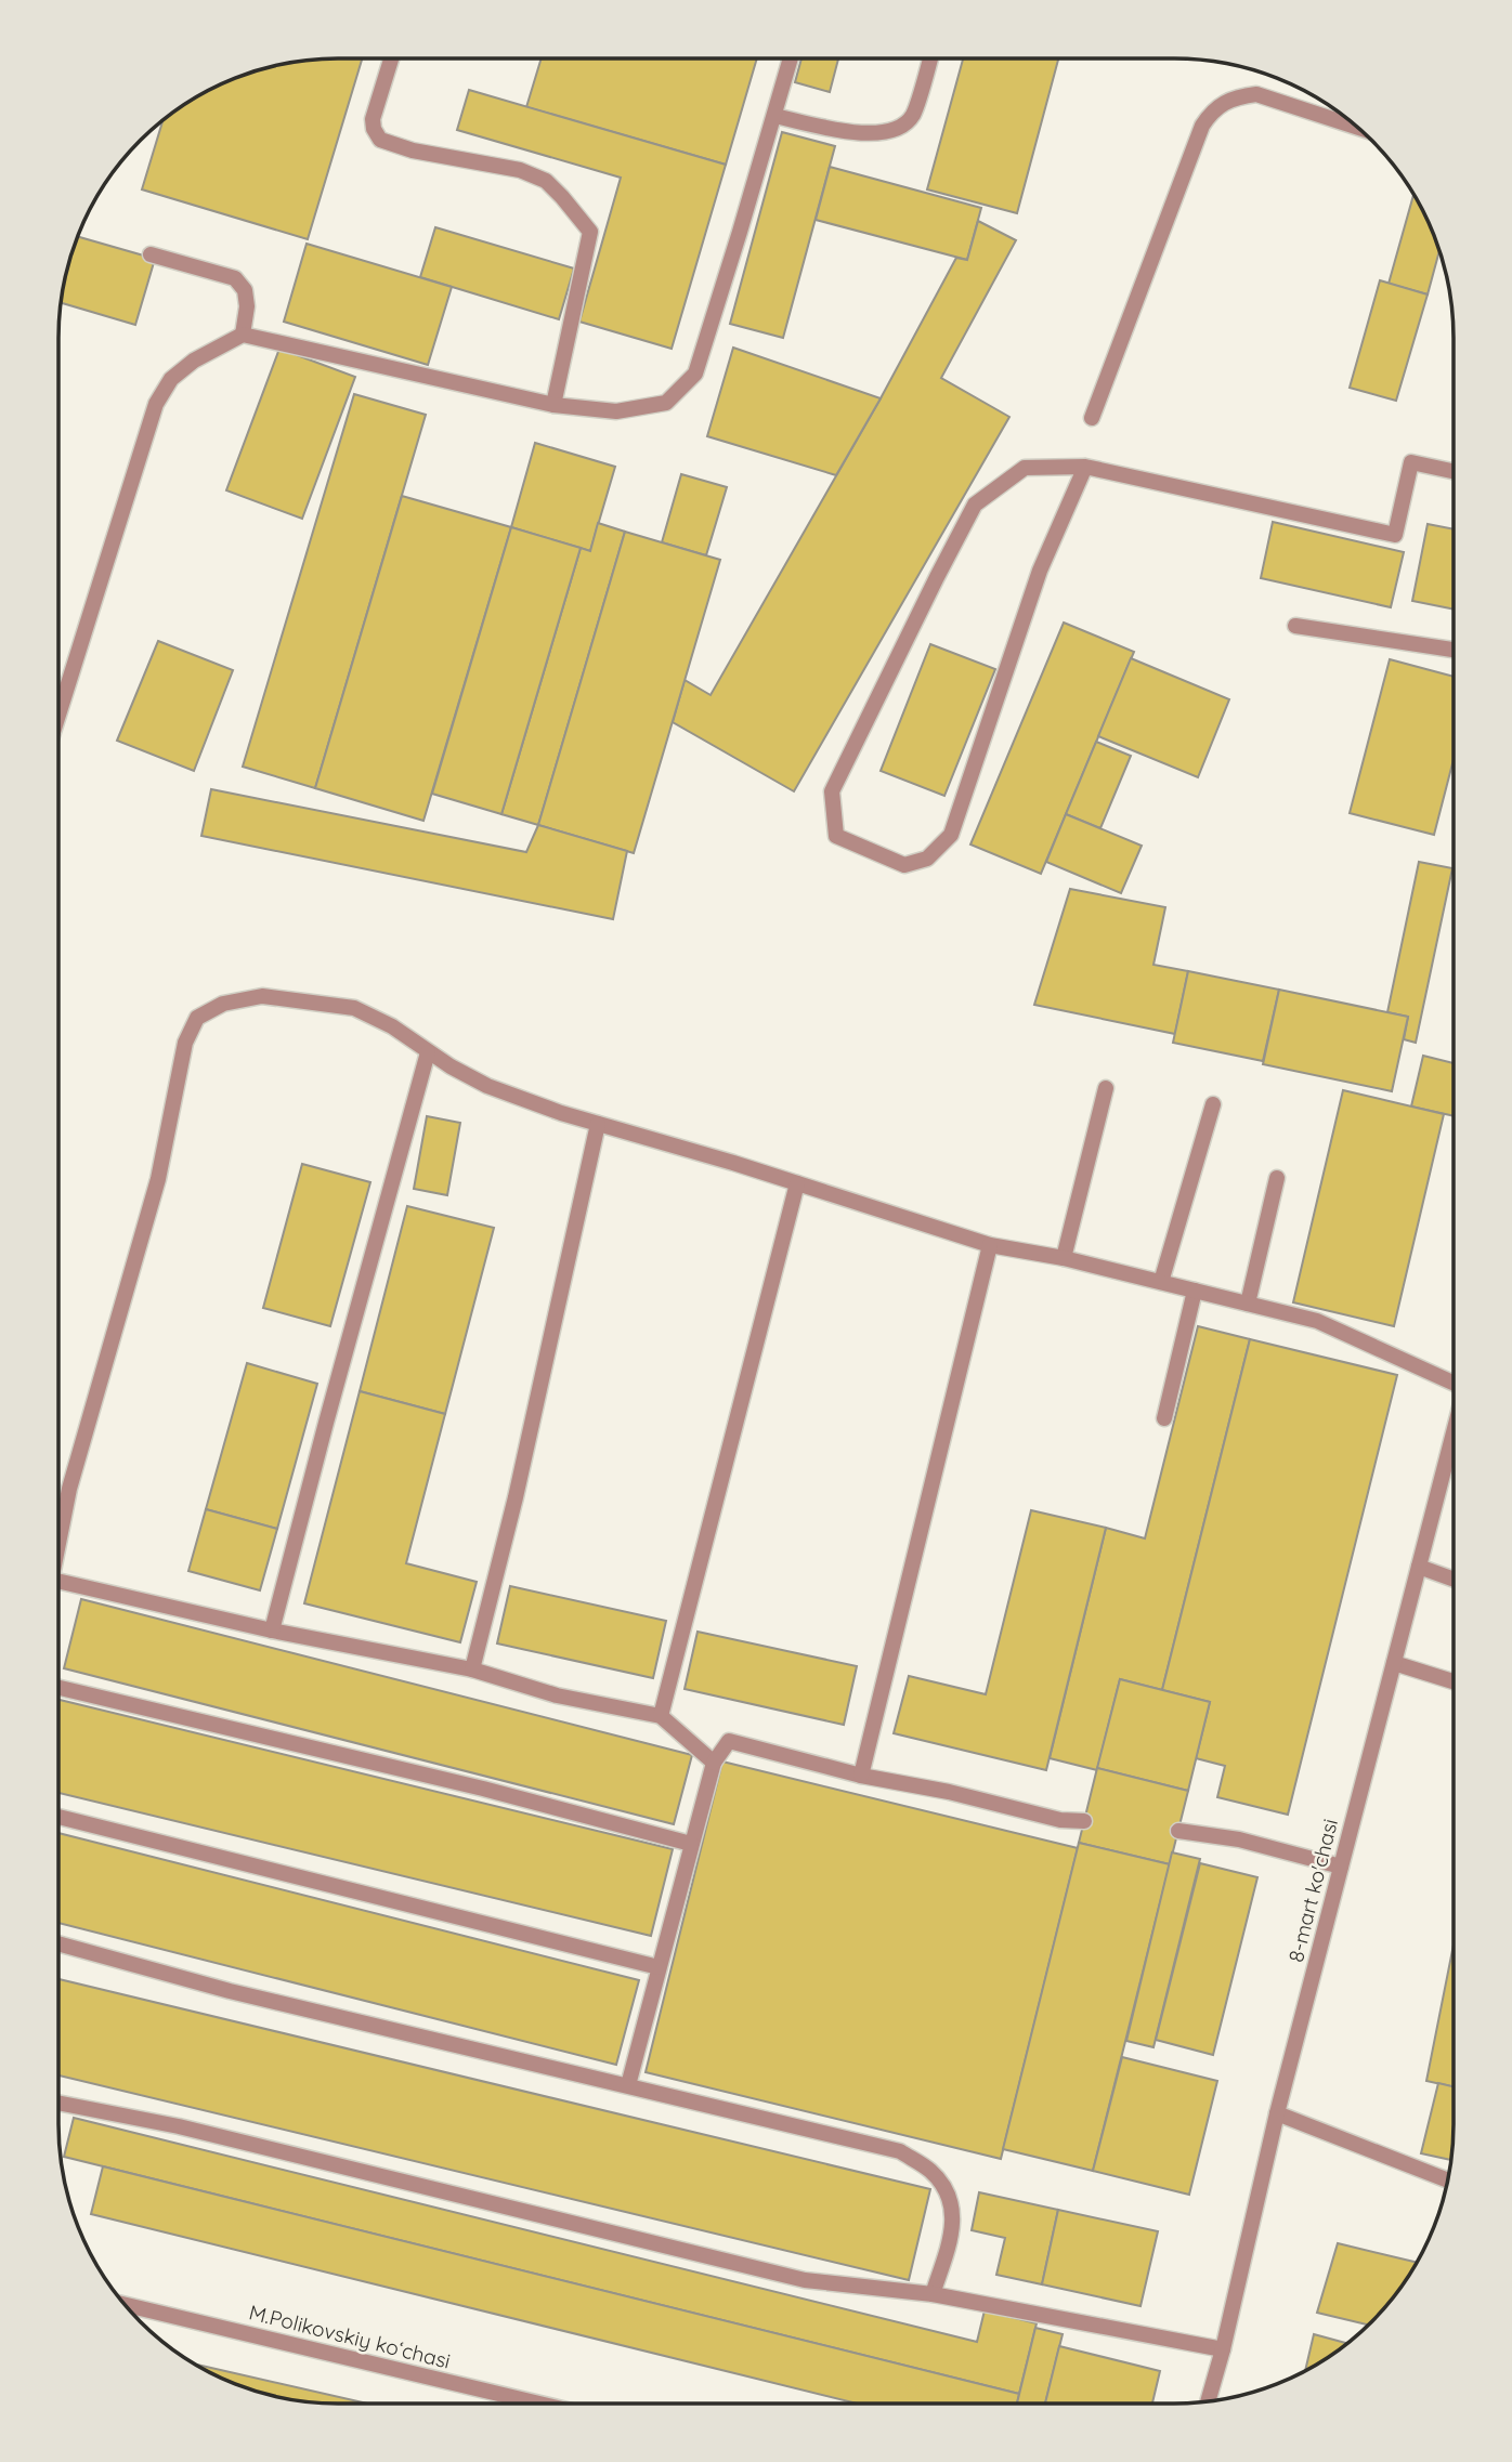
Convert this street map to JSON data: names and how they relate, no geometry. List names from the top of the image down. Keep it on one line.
{"streets":{"street":["8-mart ko'chasi","M.Polikovskiy koʻchasi"]}}
